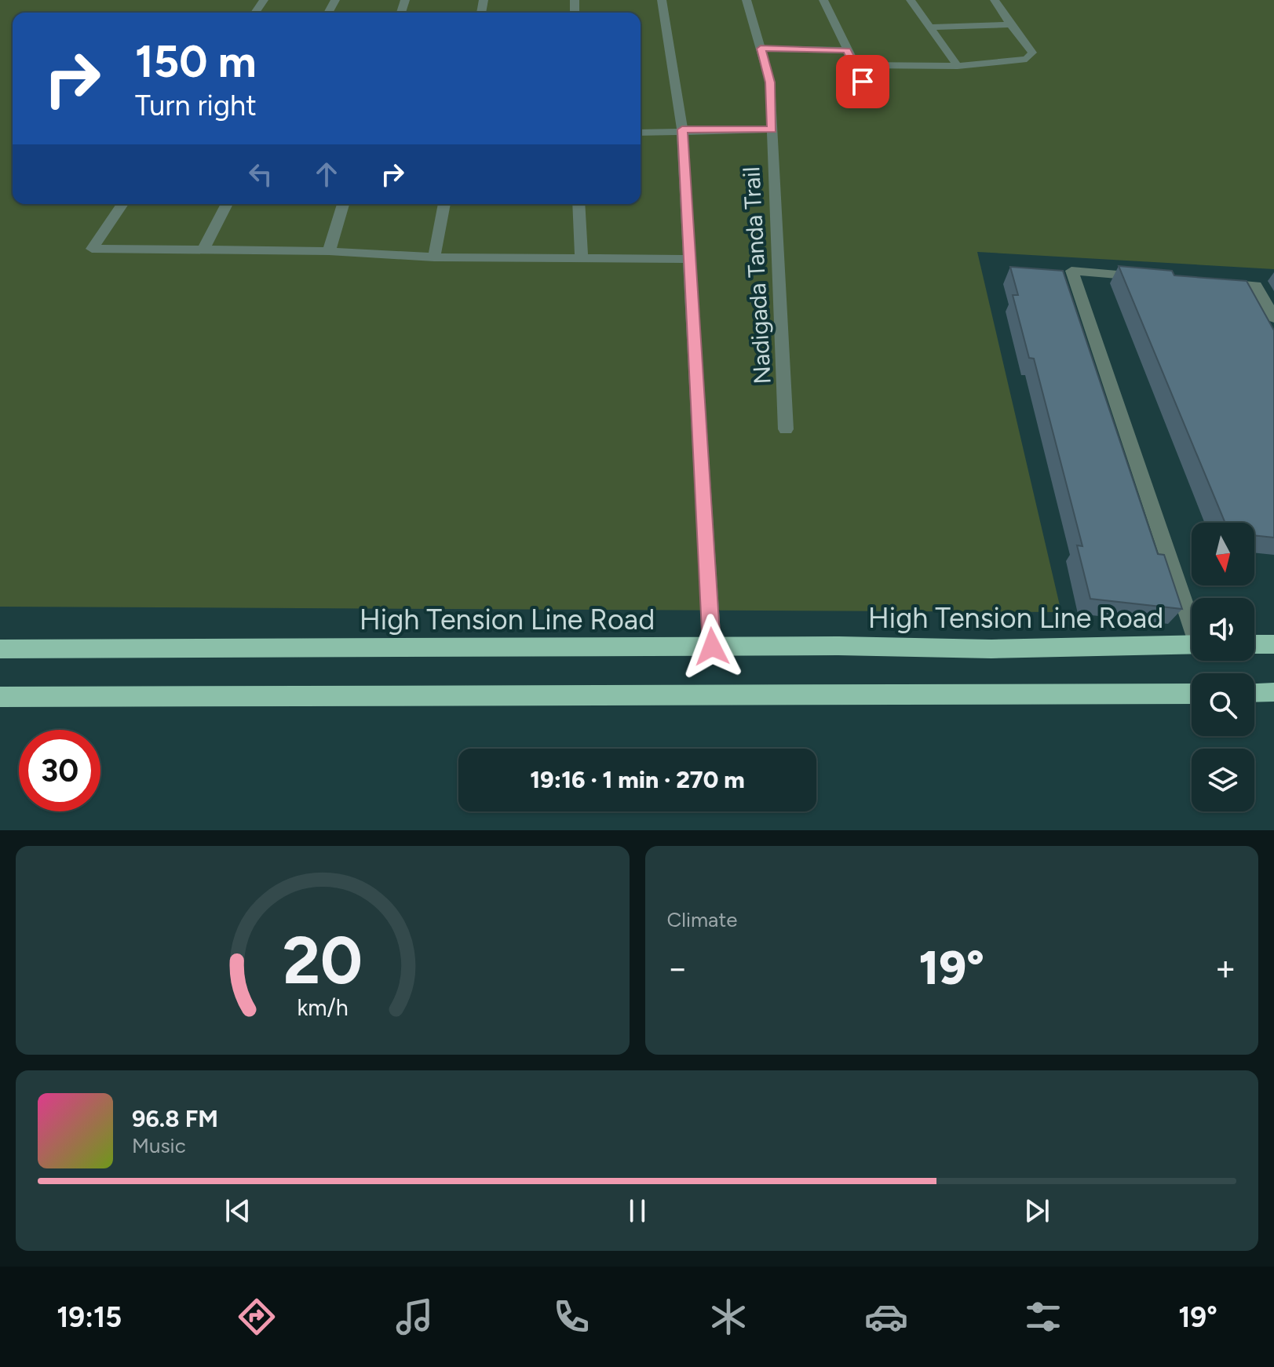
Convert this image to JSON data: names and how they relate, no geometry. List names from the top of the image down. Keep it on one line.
{"streets":{"main road":["High Tension Line Road"],"street":["Nadigada Tanda Trail"]},"north":"bottom","page":{"turn":["150 m","Turn right"],"limit":"30","trip":"19:16 · 1 min · 270 m","tile":"Climate","heat":["−","19°","+"],"song":["96.8 FM","Music"],"tabs":["19:15","19°"],"gauge":["20","km/h"]}}
